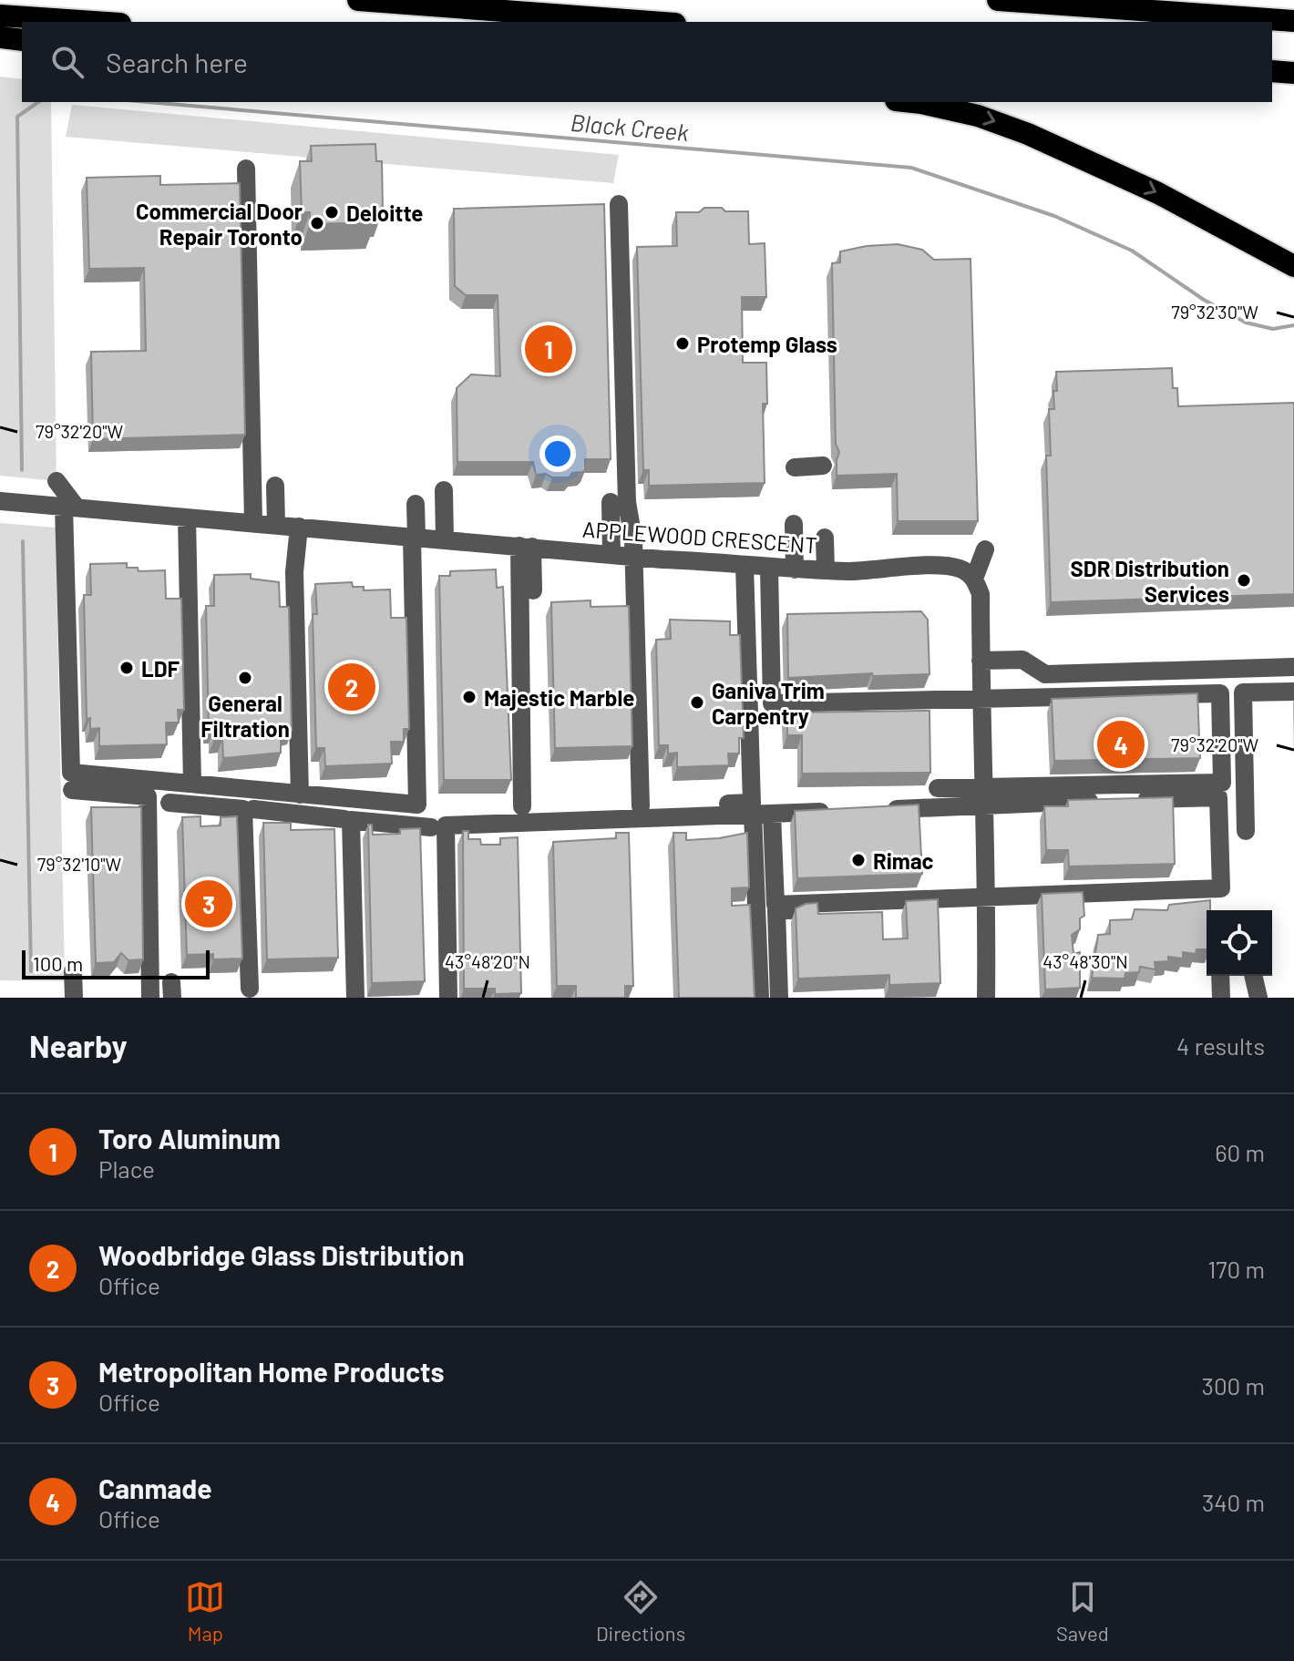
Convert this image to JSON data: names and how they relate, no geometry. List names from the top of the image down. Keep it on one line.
{"streets":{"street":["APPLEWOOD CRESCENT"]},"water":["Black Creek"],"places":["Deloitte","Commercial Door Repair Toronto","Protemp Glass","SDR Distribution Services","LDF","General Filtration","Majestic Marble","Ganiva Trim Carpentry","Rimac"],"scale_bar":"100 m","page":{"search":"Search here","pins":["1","2","4","3"],"scale":"100 m","heading":["Nearby","4 results"],"list":[{"mark":"1","name":"Toro Aluminum","note":"Place","value":"60 m"},{"mark":"2","name":"Woodbridge Glass Distribution","note":"Office","value":"170 m"},{"mark":"3","name":"Metropolitan Home Products","note":"Office","value":"300 m"},{"mark":"4","name":"Canmade","note":"Office","value":"340 m"}],"nav":["Map","Directions","Saved"]},"coordinates":["79°32'30\"W","79°32'20\"W","79°32'10\"W","43°48'20\"N","43°48'30\"N"]}
